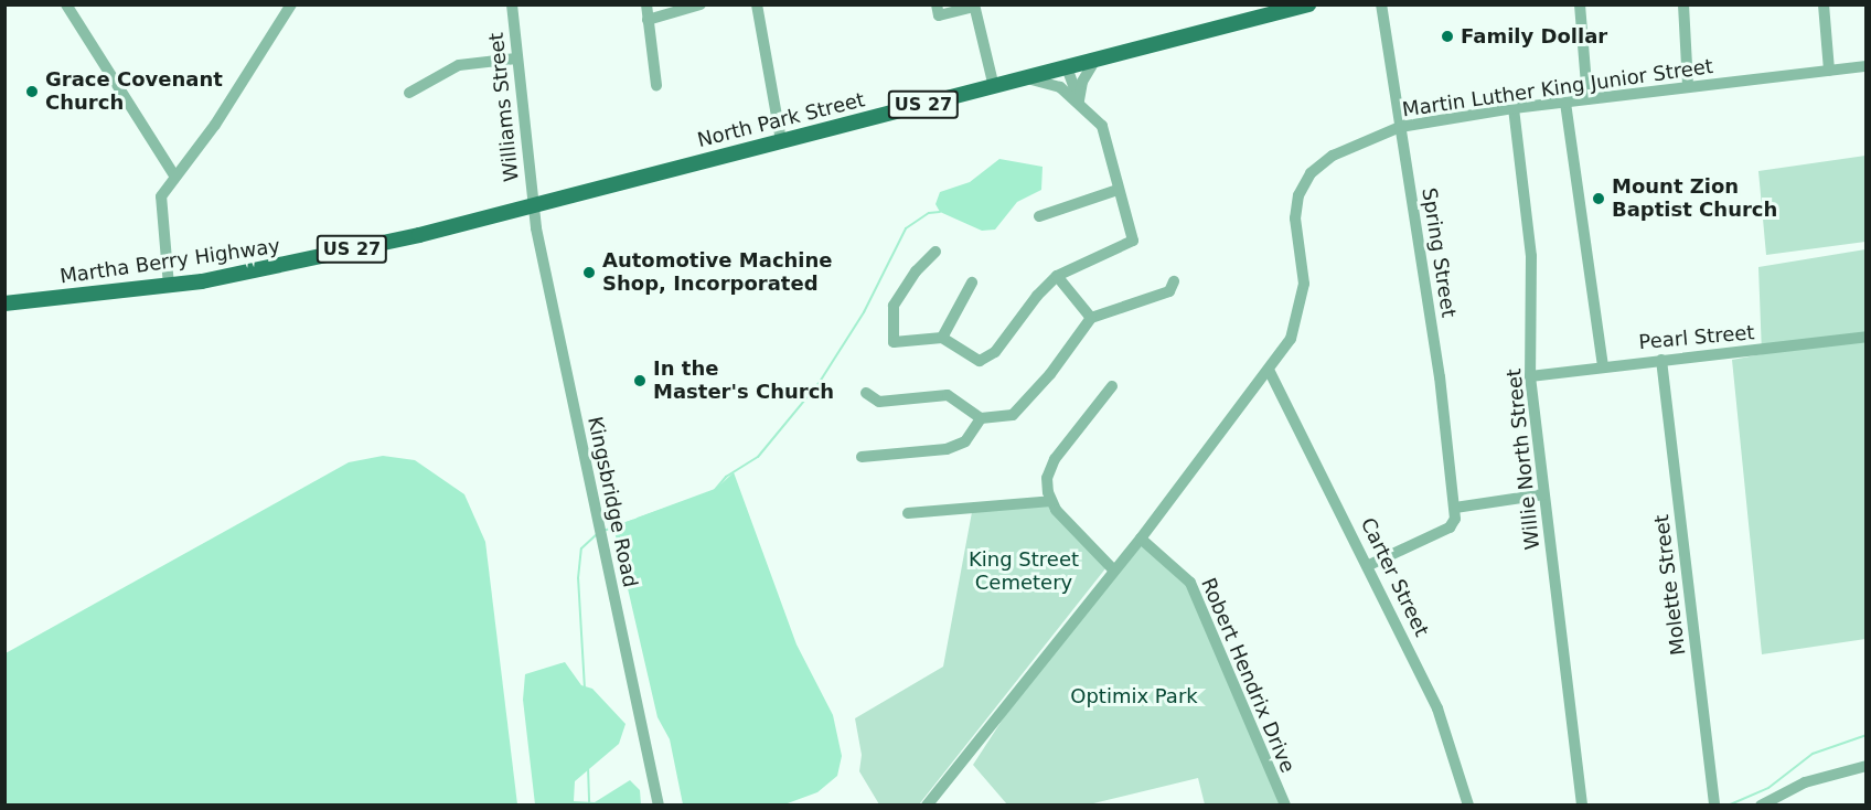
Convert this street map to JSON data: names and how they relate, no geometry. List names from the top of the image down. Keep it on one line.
{"streets":{"main road":["US 27","North Park Street","Martha Berry Highway"],"street":["Martin Luther King Junior Street","Williams Street","Spring Street","Pearl Street","Willie North Street","Kingsbridge Road","Carter Street","Molette Street","Robert Hendrix Drive"]},"crossings":[["Martin Luther King Junior Street","Spring Street"],["Martin Luther King Junior Street","Willie North Street"],["Martin Luther King Junior Street","Carter Street"],["Martin Luther King Junior Street","Robert Hendrix Drive"],["Williams Street","North Park Street"],["Williams Street","Martha Berry Highway"],["Williams Street","Kingsbridge Road"],["North Park Street","Martha Berry Highway"],["North Park Street","Kingsbridge Road"],["Martha Berry Highway","Kingsbridge Road"],["Pearl Street","Willie North Street"],["Pearl Street","Molette Street"]],"parks":["King Street Cemetery","Optimix Park"],"places":["Family Dollar","Grace Covenant Church","Mount Zion Baptist Church","Automotive Machine Shop, Incorporated","In the Master's Church"]}
